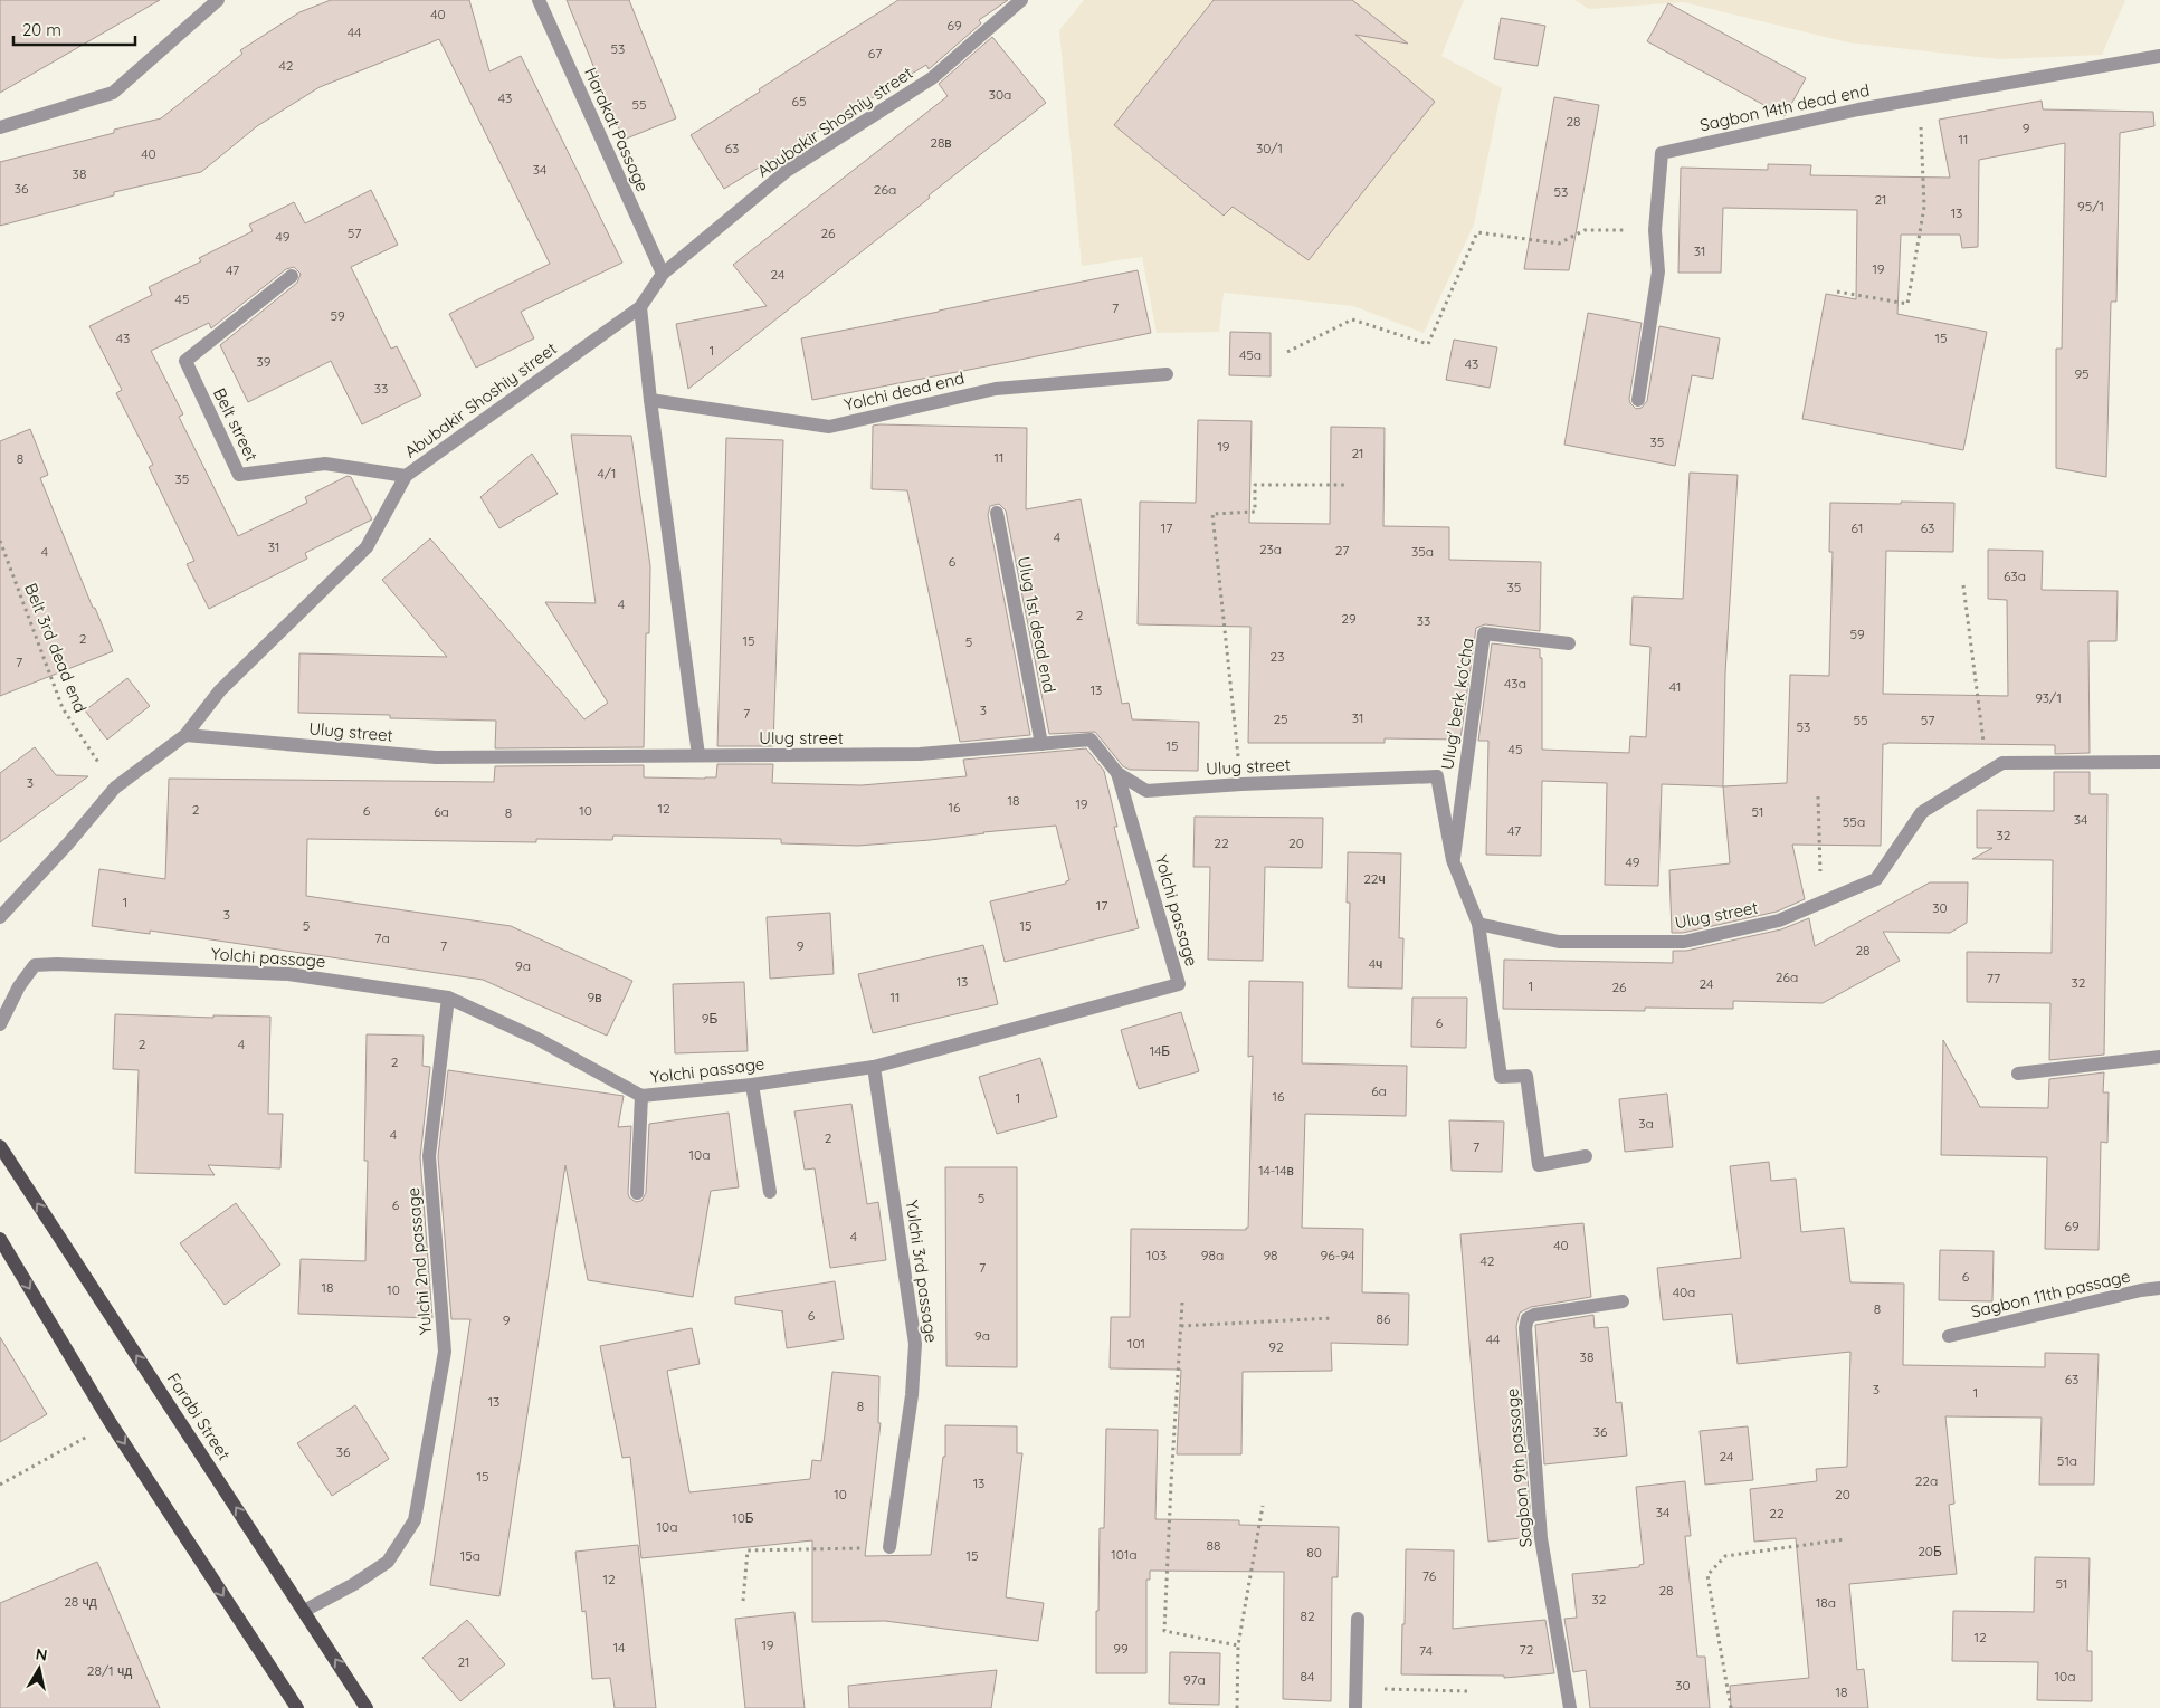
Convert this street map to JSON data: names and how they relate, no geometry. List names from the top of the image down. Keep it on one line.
{"streets":{"main road":["Farabi Street"],"street":["Sagbon 14th dead end","Abubakir Shoshiy street","Harakat Passage","Yolchi dead end","Belt street","Ulug 1st dead end","Ulug' berk ko'cha","Ulug street","Yolchi passage","Yulchi 3rd passage","Sagbon 11th passage","Sagbon 9th passage"],"path":["Belt 3rd dead end"]},"crossings":[["Abubakir Shoshiy street","Harakat Passage"],["Abubakir Shoshiy street","Belt street"],["Abubakir Shoshiy street","Belt 3rd dead end"],["Abubakir Shoshiy street","Ulug street"],["Ulug 1st dead end","Ulug street"],["Ulug' berk ko'cha","Ulug street"],["Ulug street","Yolchi passage"],["Yolchi passage","Yulchi 3rd passage"]],"house_numbers":["40","69","44","53","67","42","30a","43","65","55","28","9","11","28в","63","30/1","40","34","38","36","26a","53","21","95/1","13","57","26","49","31","19","47","24","45","7","59","43","15","1","45a","39","43","95","33","35","19","21","11","8","4/1","35","17","61","63","4","31","23a","27","4","35a","6","63a","35","4","2","29","33","59","2","15","5","23","7","43a","41","13","93/1","3","7","31","25","55","57","53","15","45","3","18","19","16","12","2","6","10","6a","51","8","34","55a","47","32","22","20","49","22ч","1","17","30","3","5","15","7a","7","9","28","4ч","9a","26a","77","13","32","24","1","26","9в","11","9Б","6","2","4","14Б","2","6a","16","1","3a","4","2","7","10a","14-14в","5","6","69","4","40","103","98a","98","96-94","42","7","6","18","10","40a","8","6","86","9","9a","44","101","92","38","63","3","1","13","8","36","36","24","51a","15","22a","13","10","20","34","22","10Б","10a","88","20Б","80","101a","15a","15","76","12","51","28","32","28 чд","18a","82","12","19","14","99","72","74","21","28/1 чд","84","10a","97a","30","18"],"scale_bar":"20 m","north":"top"}
